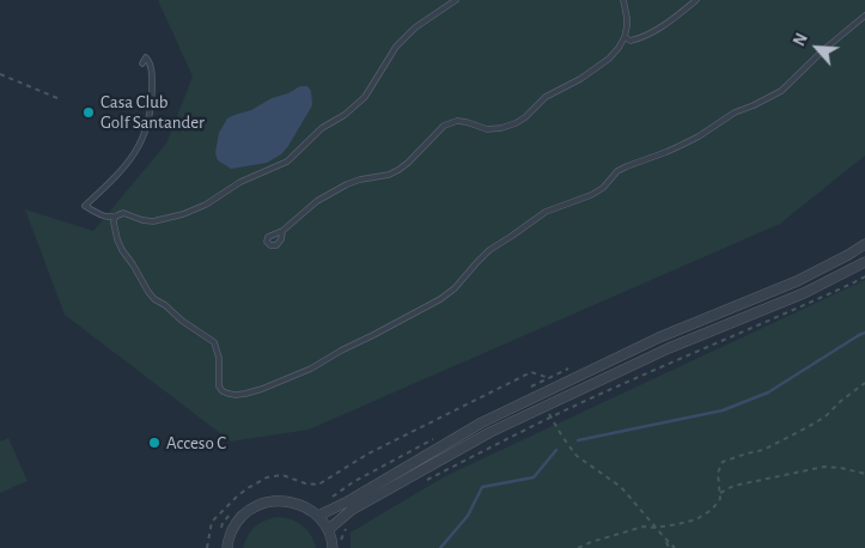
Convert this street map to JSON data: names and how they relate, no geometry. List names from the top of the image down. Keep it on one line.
{"places":["Casa Club Golf Santander","Acceso C"],"north":"top left"}
